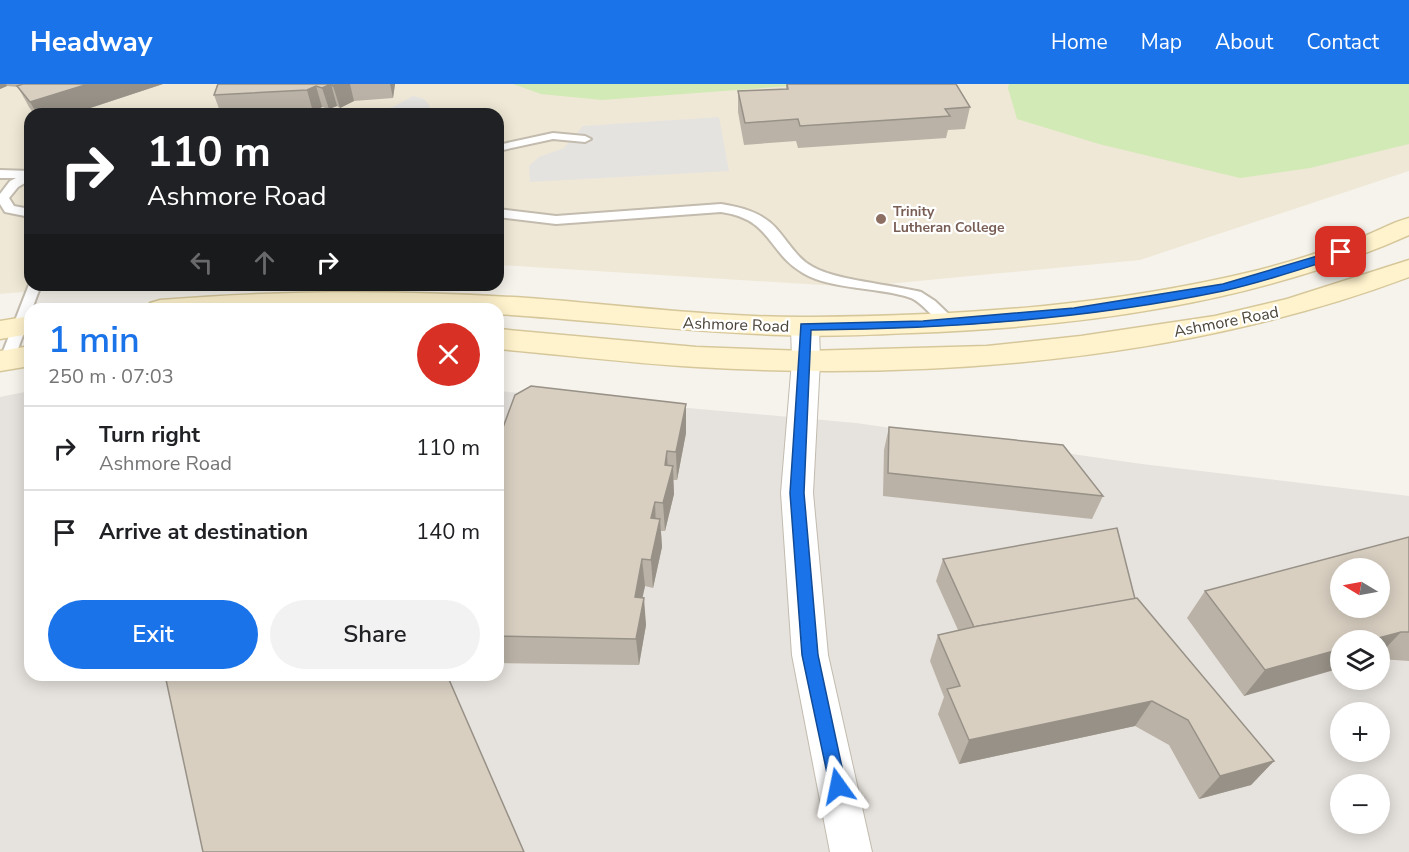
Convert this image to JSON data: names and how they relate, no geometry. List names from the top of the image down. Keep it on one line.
{"streets":{"main road":["Ashmore Road"]},"places":["Trinity Lutheran College"],"north":"left","page":{"header":"Headway","nav":["Home","Map","About","Contact"],"turn":["110 m","Ashmore Road"],"heading":["1 min","250 m · 07:03"],"list":[{"name":"Turn right","note":"Ashmore Road","value":"110 m"},{"name":"Arrive at destination","value":"140 m"}],"map_buttons":["+","−"],"buttons":["Exit","Share"]}}
